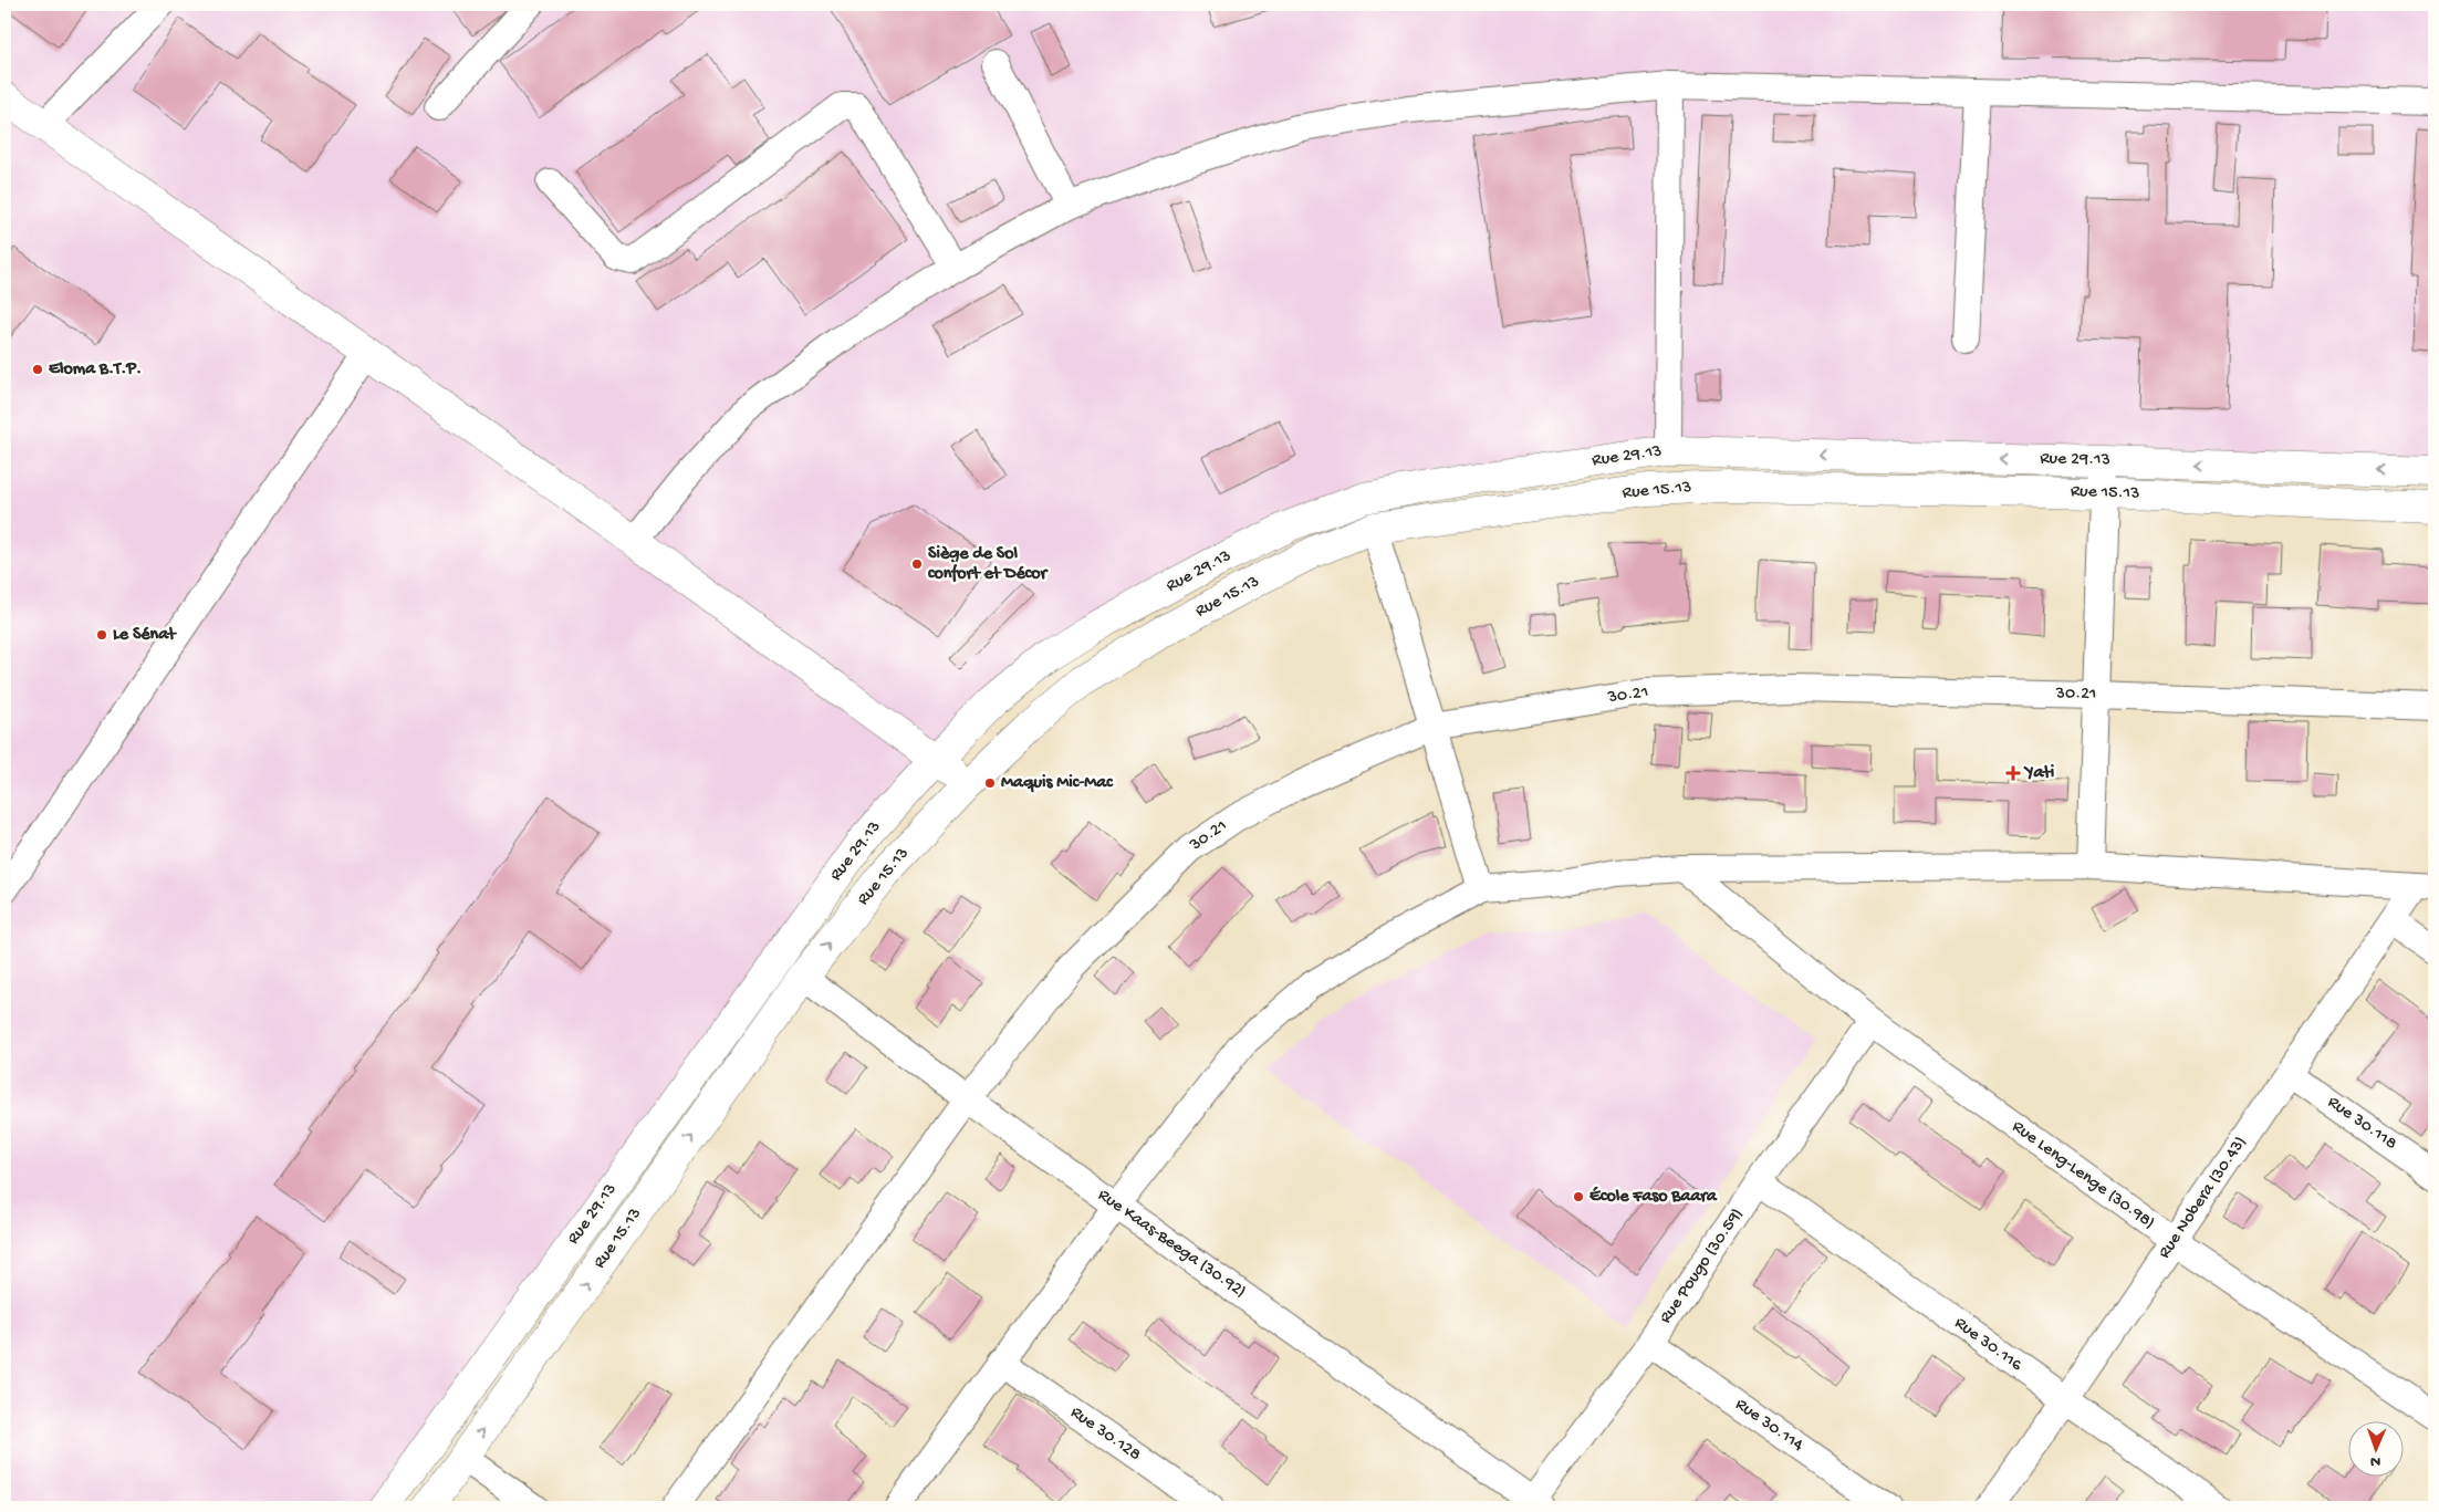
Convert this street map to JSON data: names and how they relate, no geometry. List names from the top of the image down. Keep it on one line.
{"streets":{"main road":["Rue 29.13","Rue 15.13"],"street":["30.21","Rue 30.118","Rue Leng-Lenge (30.98)","Rue Nobera (30.43)","Rue Kaas-Beega (30.92)","Rue Pougo (30.59)","Rue 30.116","Rue 30.114","Rue 30.128"]},"crossings":[["Rue 15.13","Rue Kaas-Beega (30.92)"],["30.21","Rue Kaas-Beega (30.92)"],["Rue 30.118","Rue Nobera (30.43)"],["Rue Leng-Lenge (30.98)","Rue Nobera (30.43)"],["Rue Leng-Lenge (30.98)","Rue Pougo (30.59)"],["Rue Nobera (30.43)","Rue 30.116"],["Rue Kaas-Beega (30.92)","Rue Pougo (30.59)"],["Rue Pougo (30.59)","Rue 30.116"],["Rue Pougo (30.59)","Rue 30.114"]],"places":{"other":["Eloma B.T.P.","Siège de Sol confort et Décor","Le Sénat","Maquis Mic-Mac","École Faso Baara"],"health":["Yati"]},"north":"bottom"}
